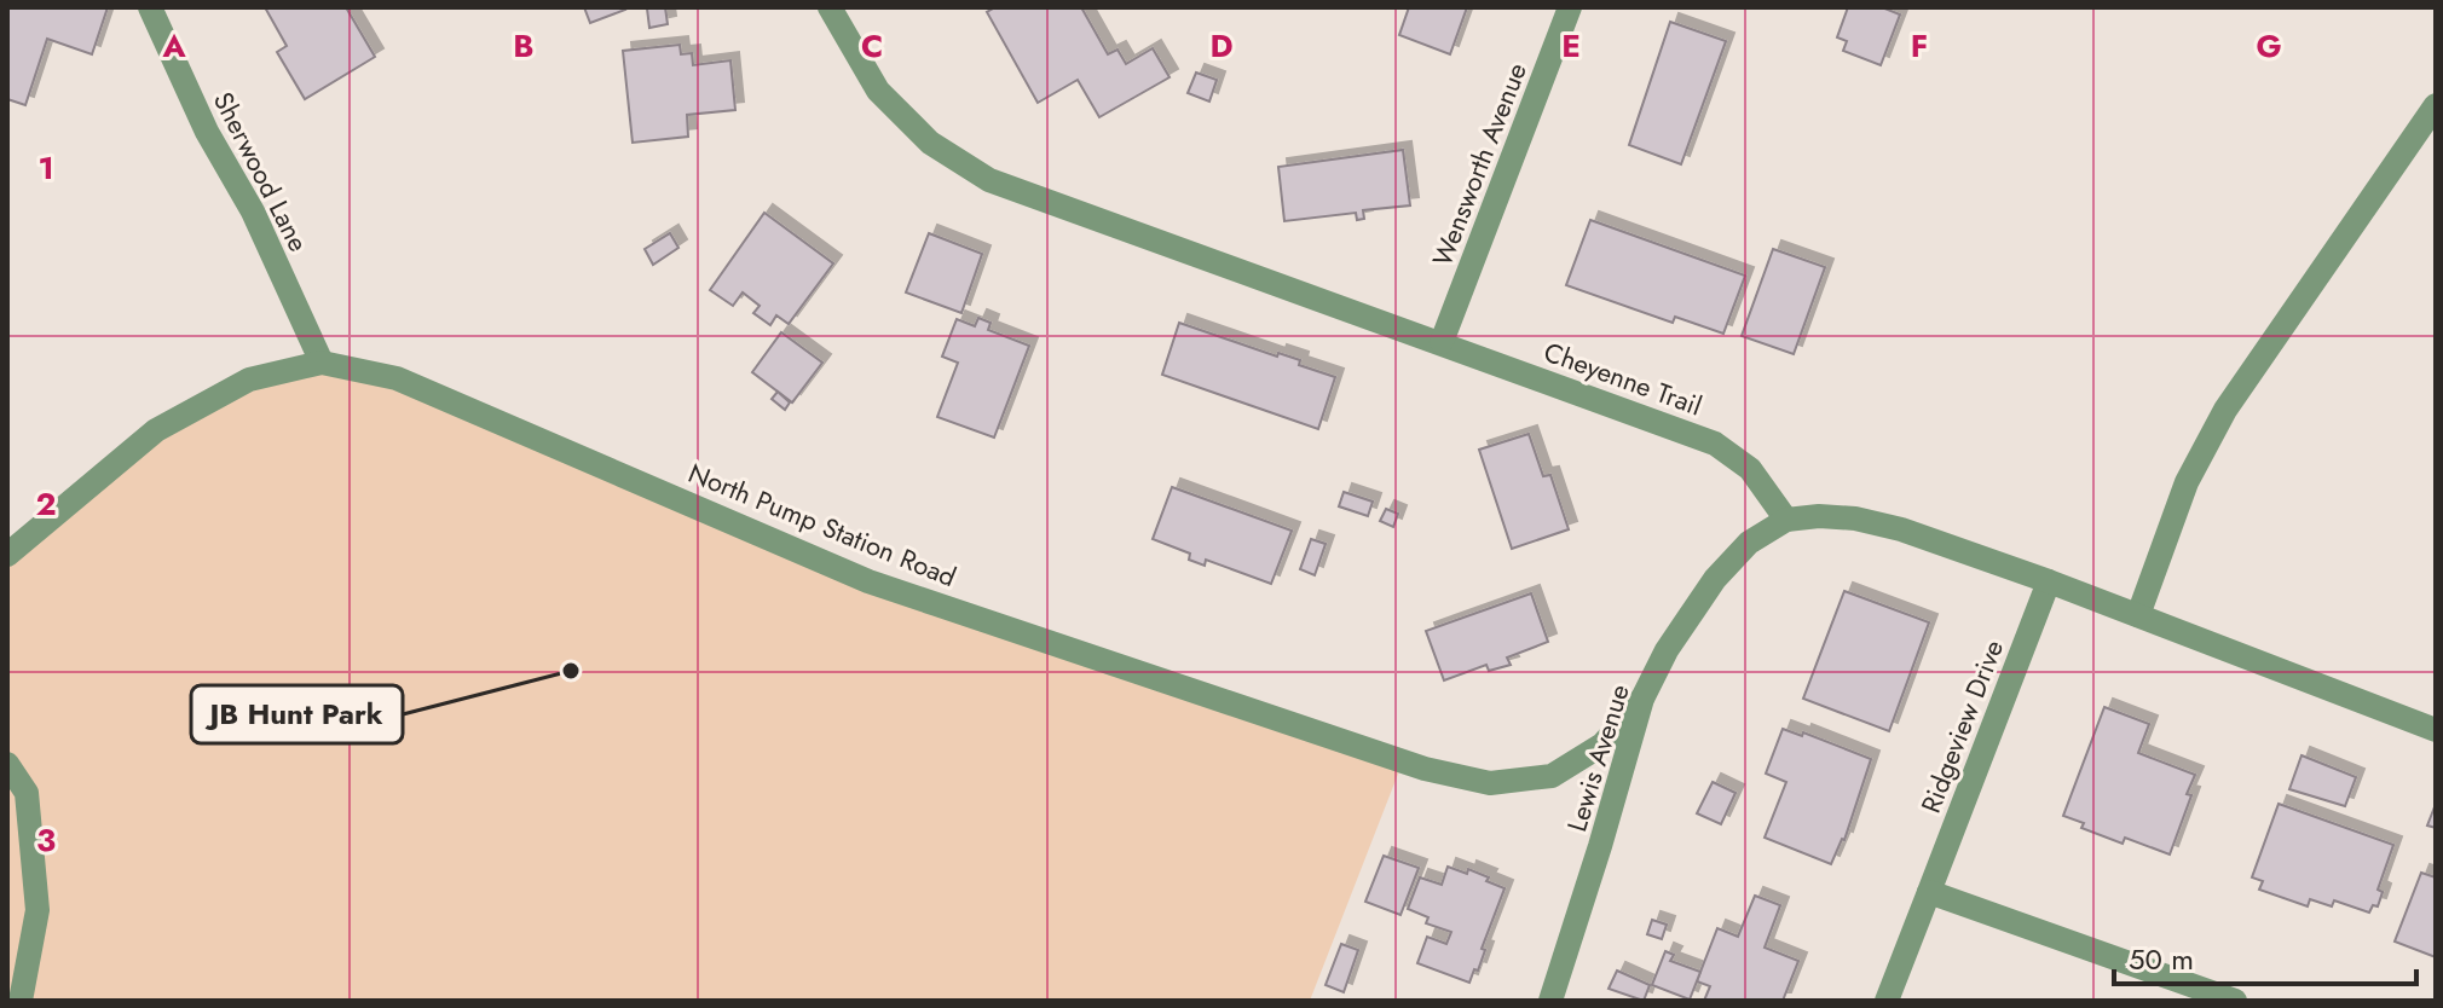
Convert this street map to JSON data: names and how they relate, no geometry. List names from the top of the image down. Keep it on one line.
{"streets":{"street":["Wensworth Avenue","Sherwood Lane","Cheyenne Trail","North Pump Station Road","Ridgeview Drive","Lewis Avenue"]},"crossings":[["Wensworth Avenue","Cheyenne Trail"],["Sherwood Lane","North Pump Station Road"],["Cheyenne Trail","Lewis Avenue"],["North Pump Station Road","Lewis Avenue"]],"places":["JB Hunt Park"],"scale_bar":"50 m","grid":{"columns":["A","B","C","D","E","F","G"],"rows":["1","2","3"]}}
